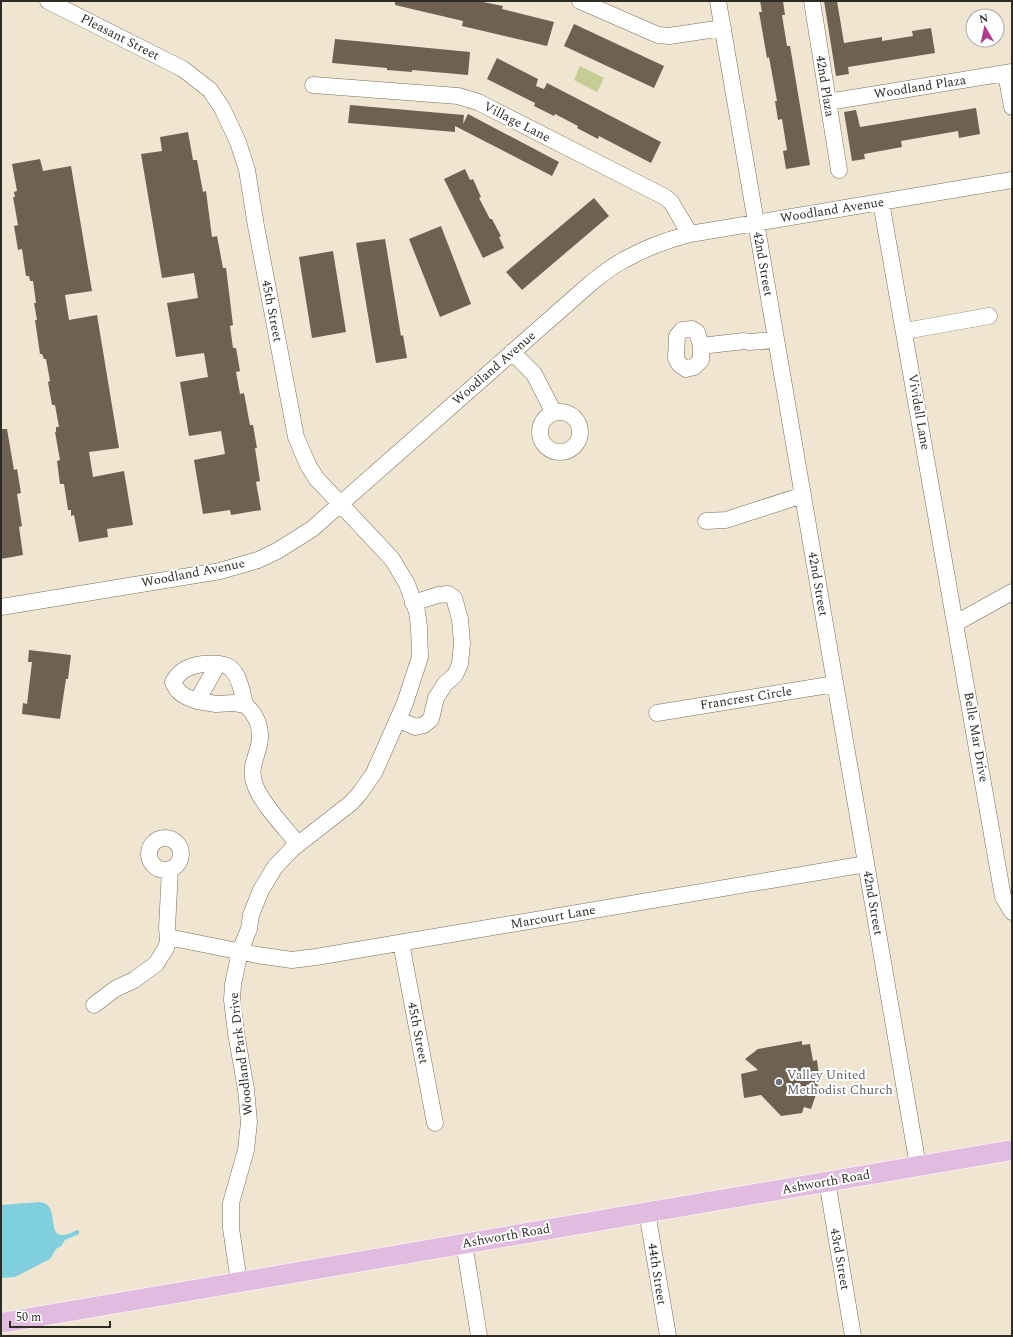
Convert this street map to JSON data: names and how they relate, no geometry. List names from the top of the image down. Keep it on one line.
{"streets":{"main road":["Ashworth Road"],"street":["Pleasant Street","42nd Plaza","Woodland Plaza","Village Lane","Woodland Avenue","42nd Street","45th Street","Vividell Lane","Francrest Circle","Belle Mar Drive","Marcourt Lane","Woodland Park Drive","43rd Street","44th Street"]},"crossings":[["Pleasant Street","45th Street"],["42nd Plaza","Woodland Plaza"],["Village Lane","Woodland Avenue"],["Woodland Avenue","42nd Street"],["Woodland Avenue","45th Street"],["Woodland Avenue","Vividell Lane"],["Woodland Avenue","Woodland Park Drive"],["42nd Street","Francrest Circle"],["42nd Street","Marcourt Lane"],["42nd Street","Ashworth Road"],["45th Street","Marcourt Lane"],["45th Street","Woodland Park Drive"],["Vividell Lane","Belle Mar Drive"],["Marcourt Lane","Woodland Park Drive"],["Woodland Park Drive","Ashworth Road"],["Ashworth Road","43rd Street"],["Ashworth Road","44th Street"]],"places":["Valley United Methodist Church"],"scale_bar":"50 m","north":"top"}
